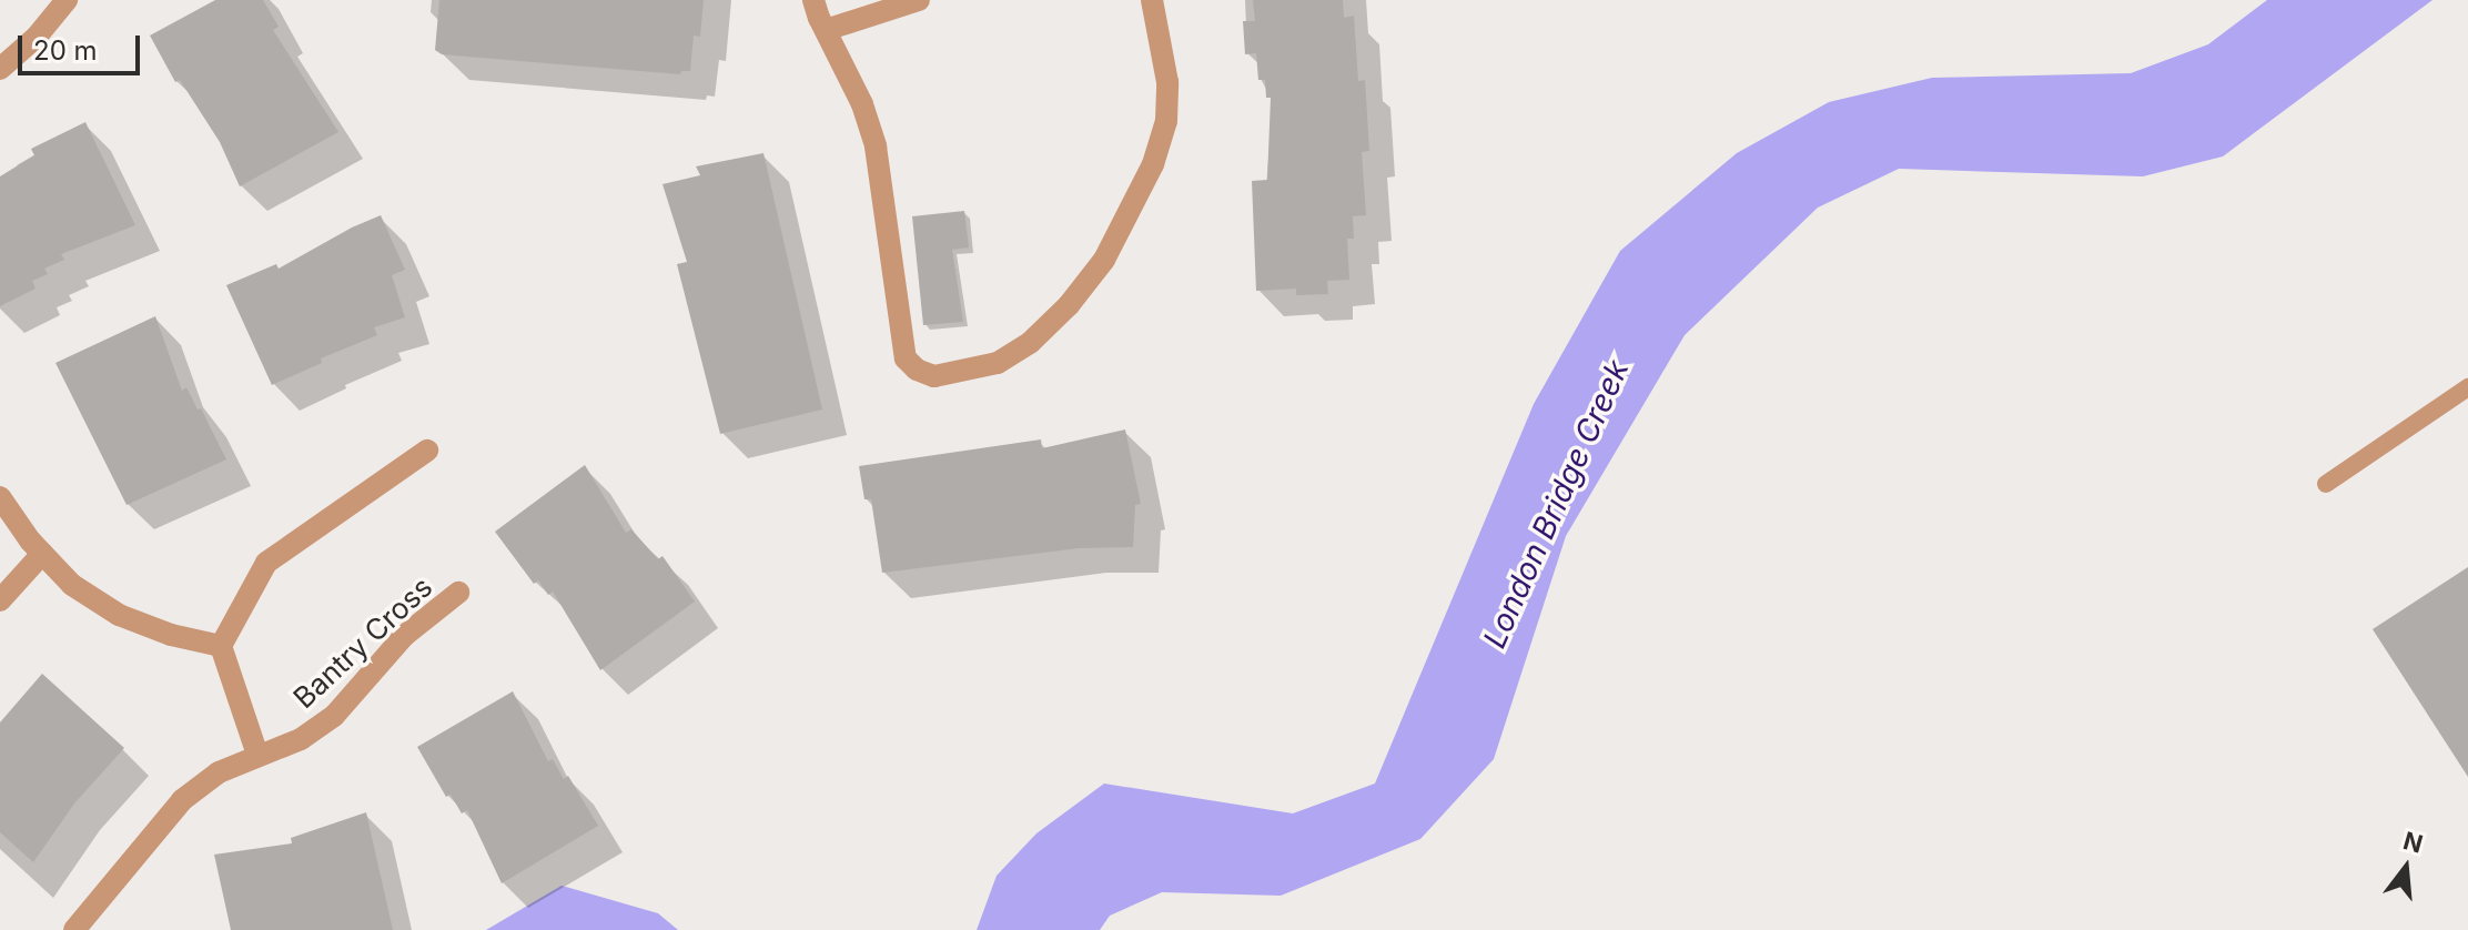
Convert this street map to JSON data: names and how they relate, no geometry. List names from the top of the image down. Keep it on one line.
{"streets":{"street":["Bantry Cross"]},"water":["London Bridge Creek"],"scale_bar":"20 m","north":"top"}
